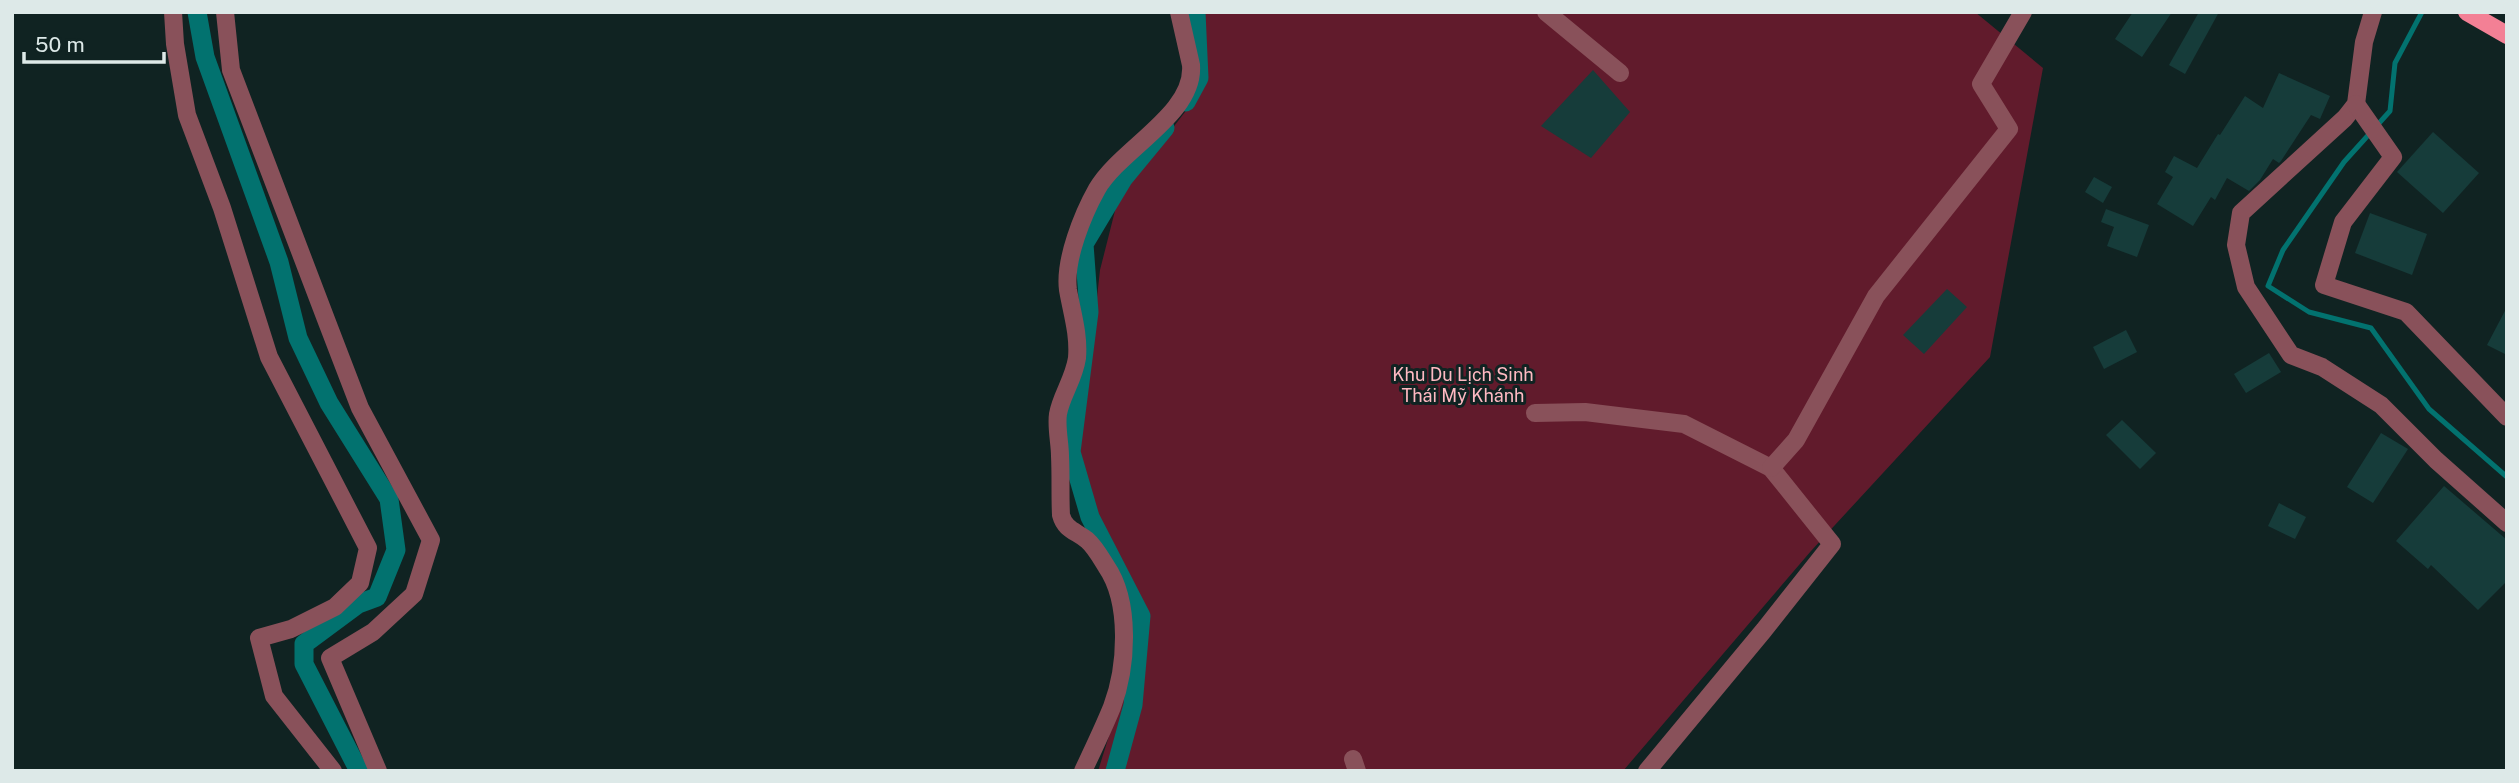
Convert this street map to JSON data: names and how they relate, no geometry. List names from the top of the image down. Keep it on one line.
{"parks":["Khu Du Lịch Sinh Thái Mỹ Khánh"],"scale_bar":"50 m"}
